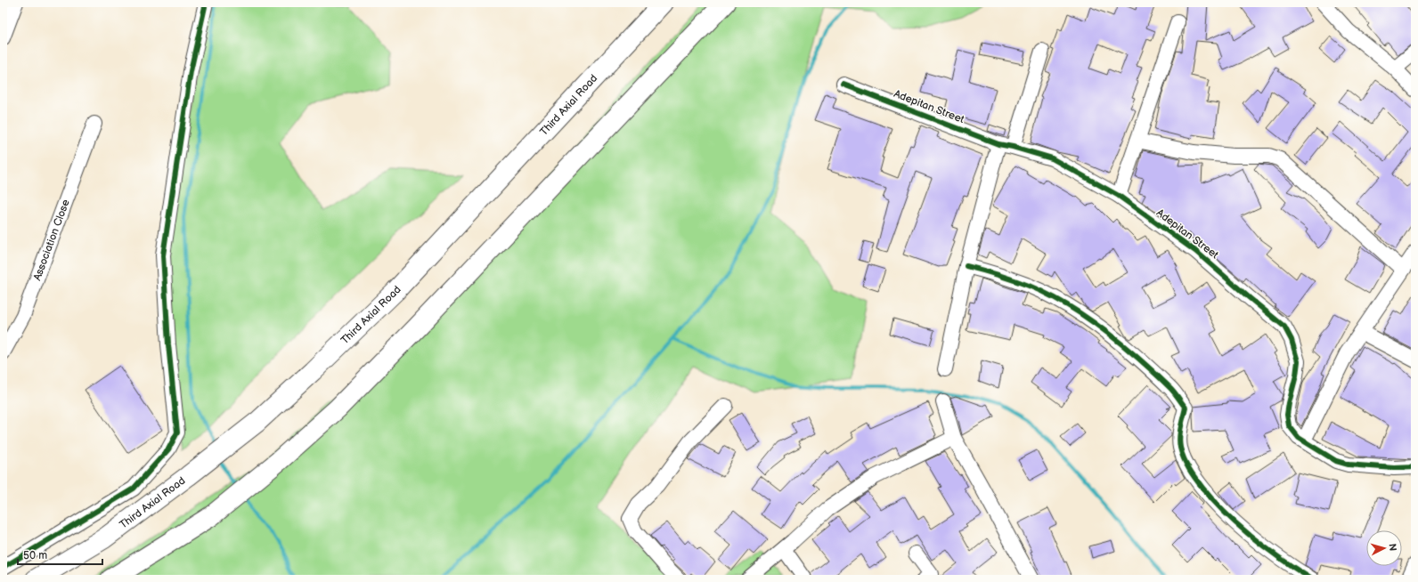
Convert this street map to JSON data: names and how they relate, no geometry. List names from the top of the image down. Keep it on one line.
{"streets":{"highway":["Third Axial Road"],"street":["Adepitan Street","Association Close"]},"scale_bar":"50 m","north":"right"}
